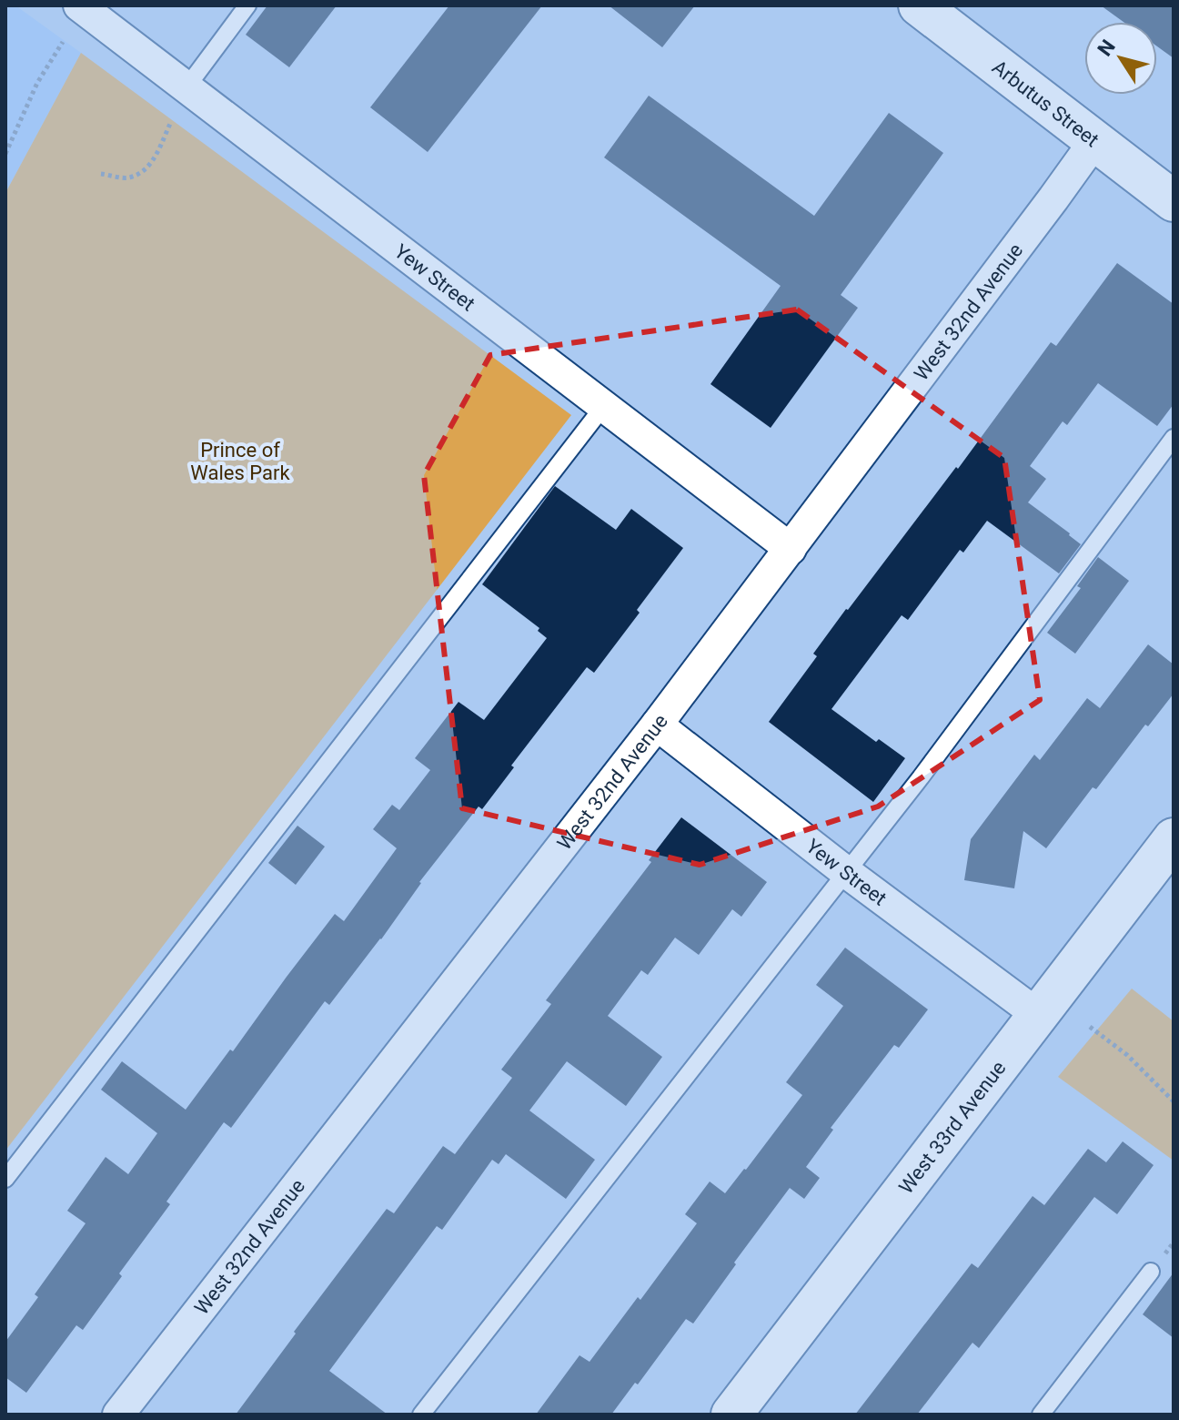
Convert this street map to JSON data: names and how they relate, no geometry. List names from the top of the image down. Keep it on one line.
{"streets":{"street":["Arbutus Street","Yew Street","West 32nd Avenue","West 33rd Avenue"]},"crossings":[["Arbutus Street","West 32nd Avenue"],["Yew Street","West 32nd Avenue"],["Yew Street","West 33rd Avenue"]],"parks":["Prince of Wales Park"],"north":"top left"}
